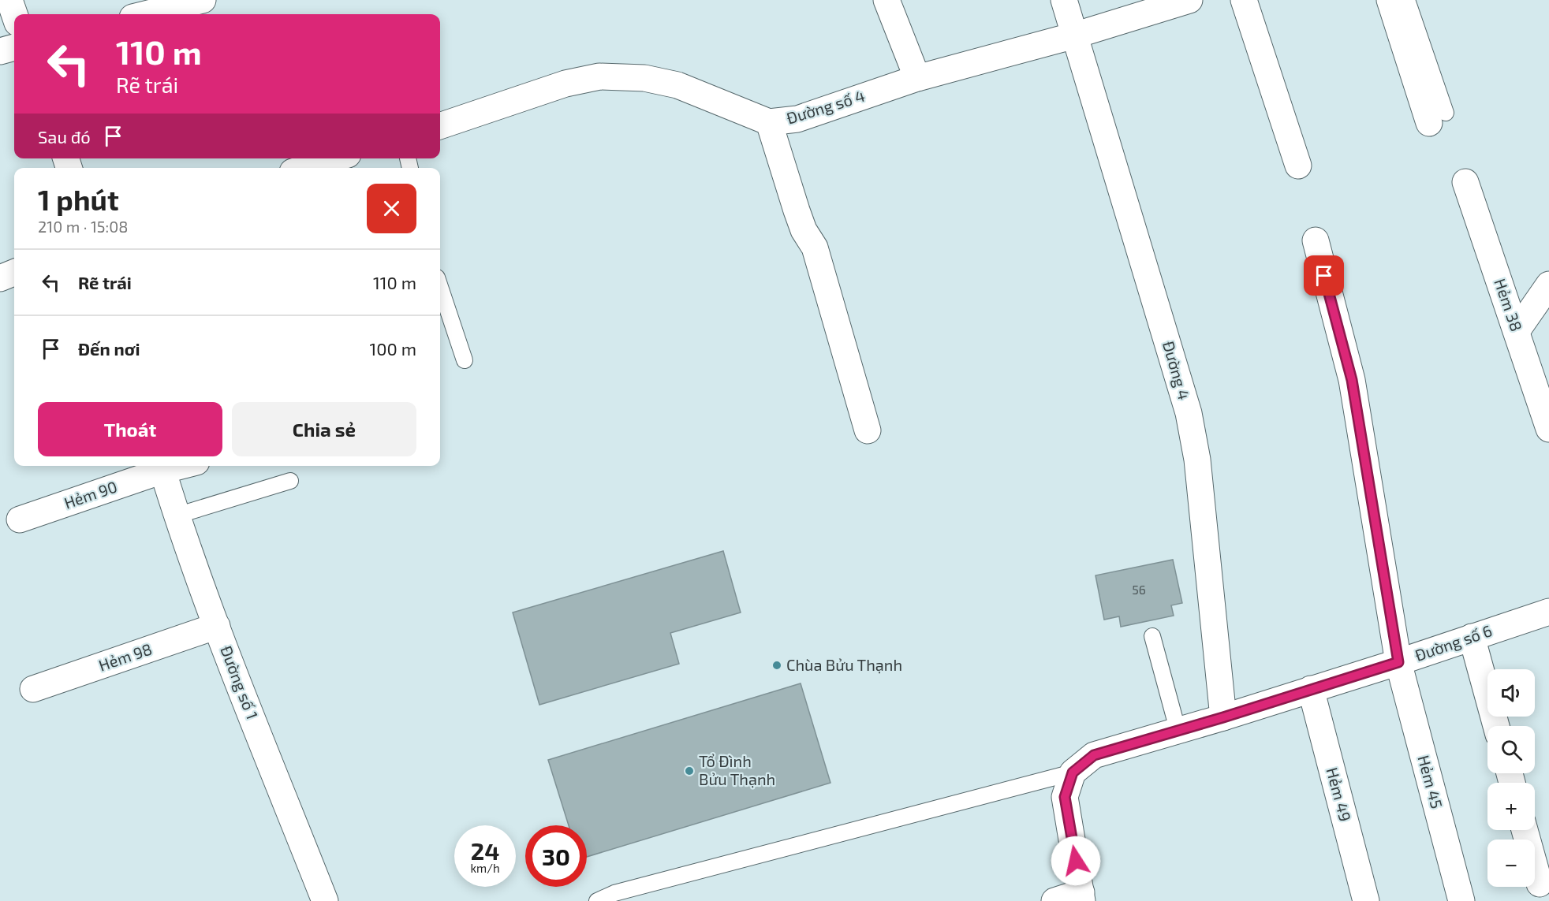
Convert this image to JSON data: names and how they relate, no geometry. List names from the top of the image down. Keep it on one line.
{"streets":{"street":["Đường số 4","Hẻm 38","Đường 4","Hẻm 90","Đường số 6","Hẻm 98","Đường số 1","Hẻm 45","Hẻm 49"]},"crossings":[["Đường số 4","Đường 4"],["Đường 4","Đường số 6"],["Hẻm 90","Đường số 1"],["Đường số 6","Hẻm 45"],["Đường số 6","Hẻm 49"],["Hẻm 98","Đường số 1"]],"places":["Chùa Bửu Thạnh","Tổ Đình Bửu Thạnh"],"house_numbers":["56"],"page":{"turn":["110 m","Rẽ trái"],"then":"Sau đó","heading":["1 phút","210 m · 15:08"],"list":[{"name":"Rẽ trái","value":"110 m"},{"name":"Đến nơi","value":"100 m"}],"buttons":["Thoát","Chia sẻ"],"map_buttons":["+","−"],"speed":"24 km/h","limit":"30"}}
